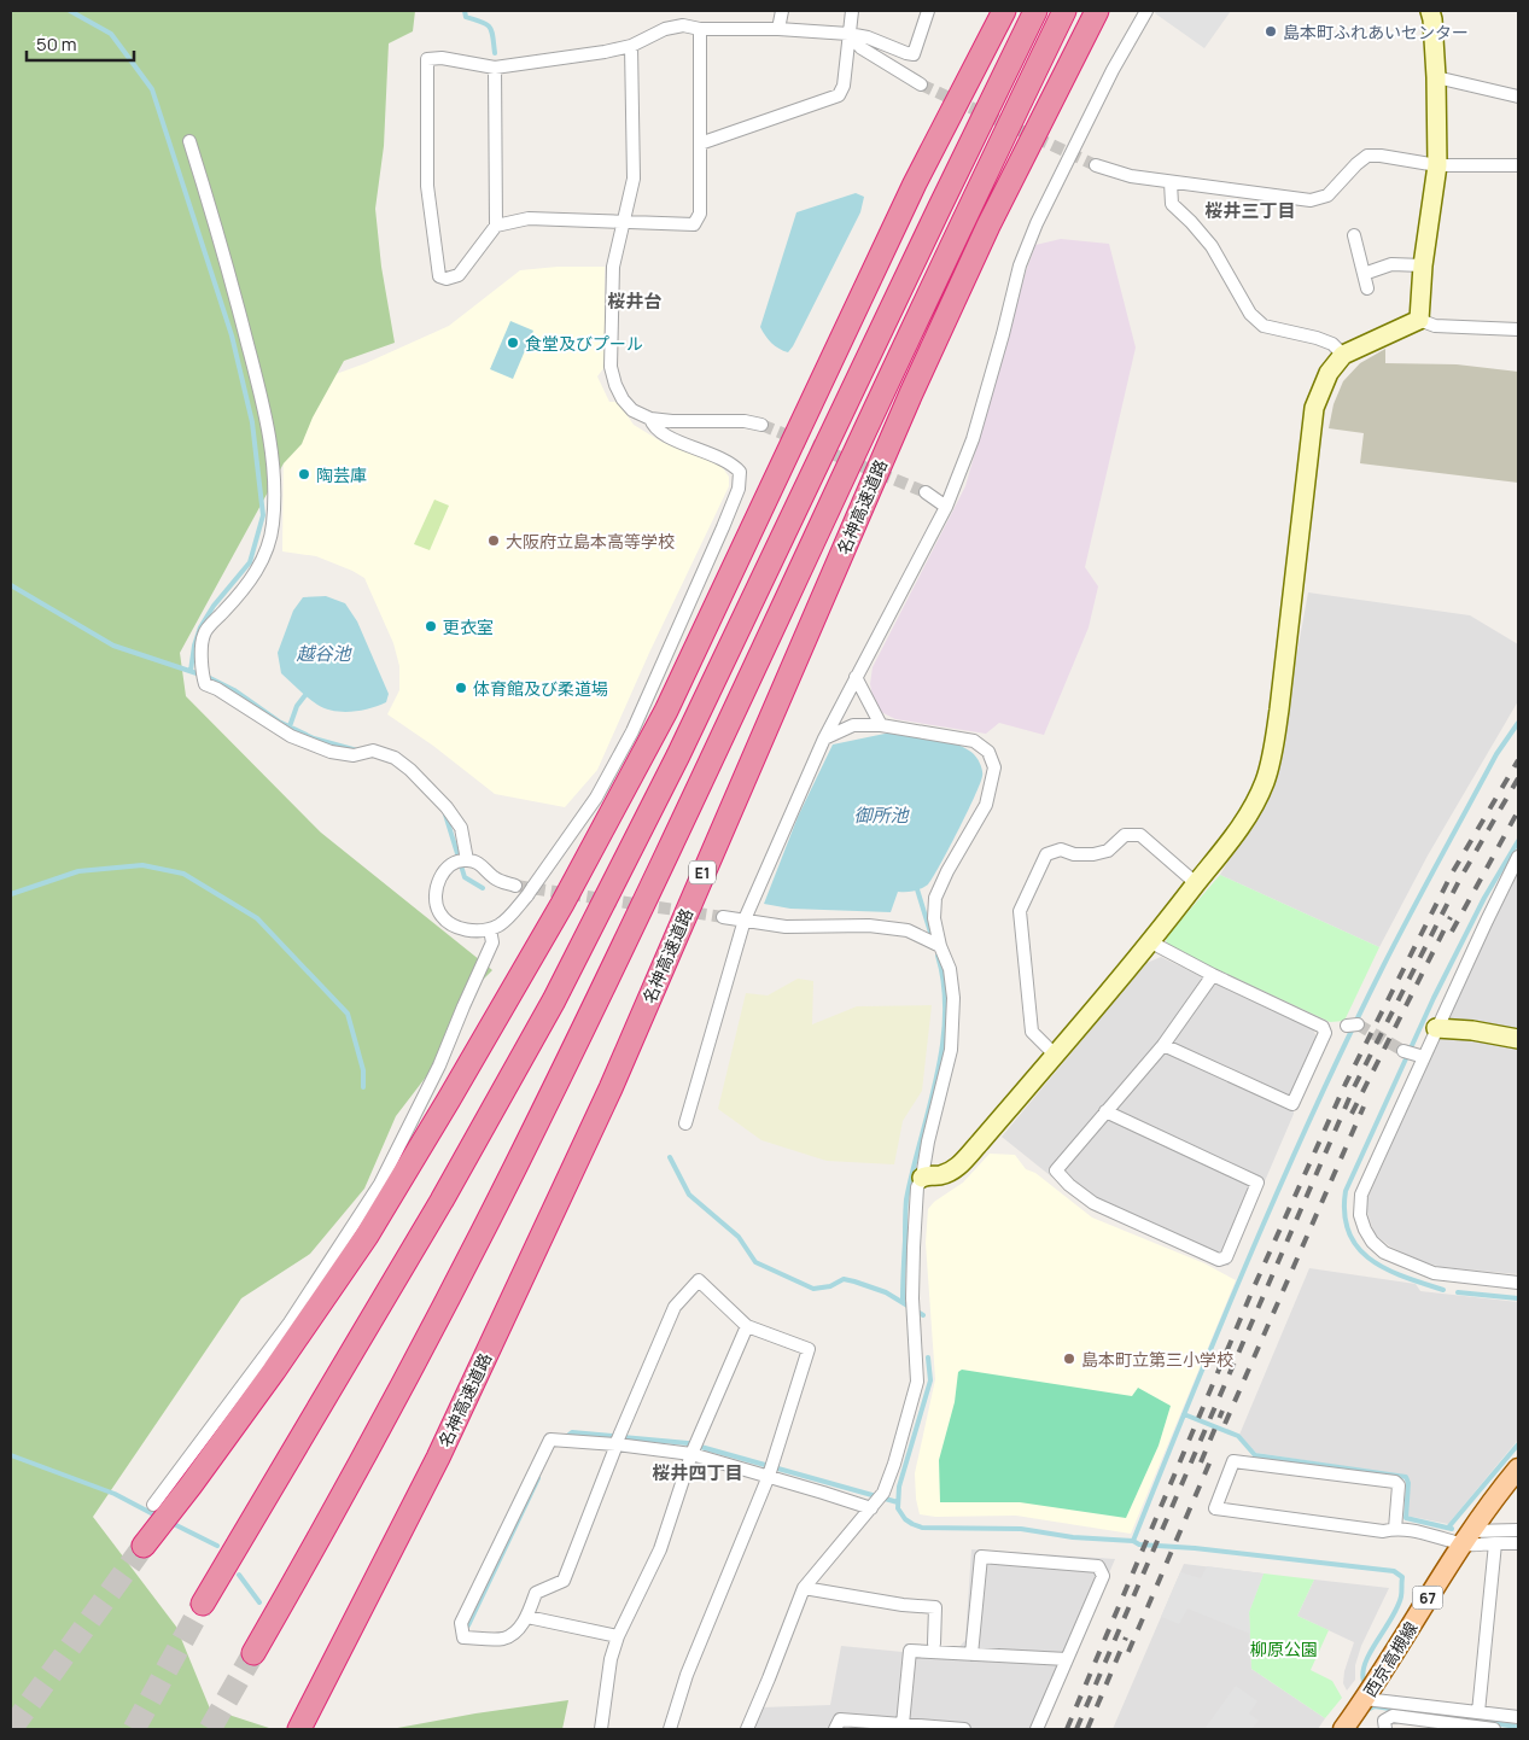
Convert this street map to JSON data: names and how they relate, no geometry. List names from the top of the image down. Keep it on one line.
{"streets":{"highway":["名神高速道路","E1"],"main road":["67","西京高槻線"]},"districts":["桜井三丁目","桜井台","桜井四丁目"],"water":["越谷池","御所池"],"parks":["柳原公園"],"places":["島本町ふれあいセンター","食堂及びプール","陶芸庫","大阪府立島本高等学校","更衣室","体育館及び柔道場","島本町立第三小学校"],"scale_bar":"50 m"}
